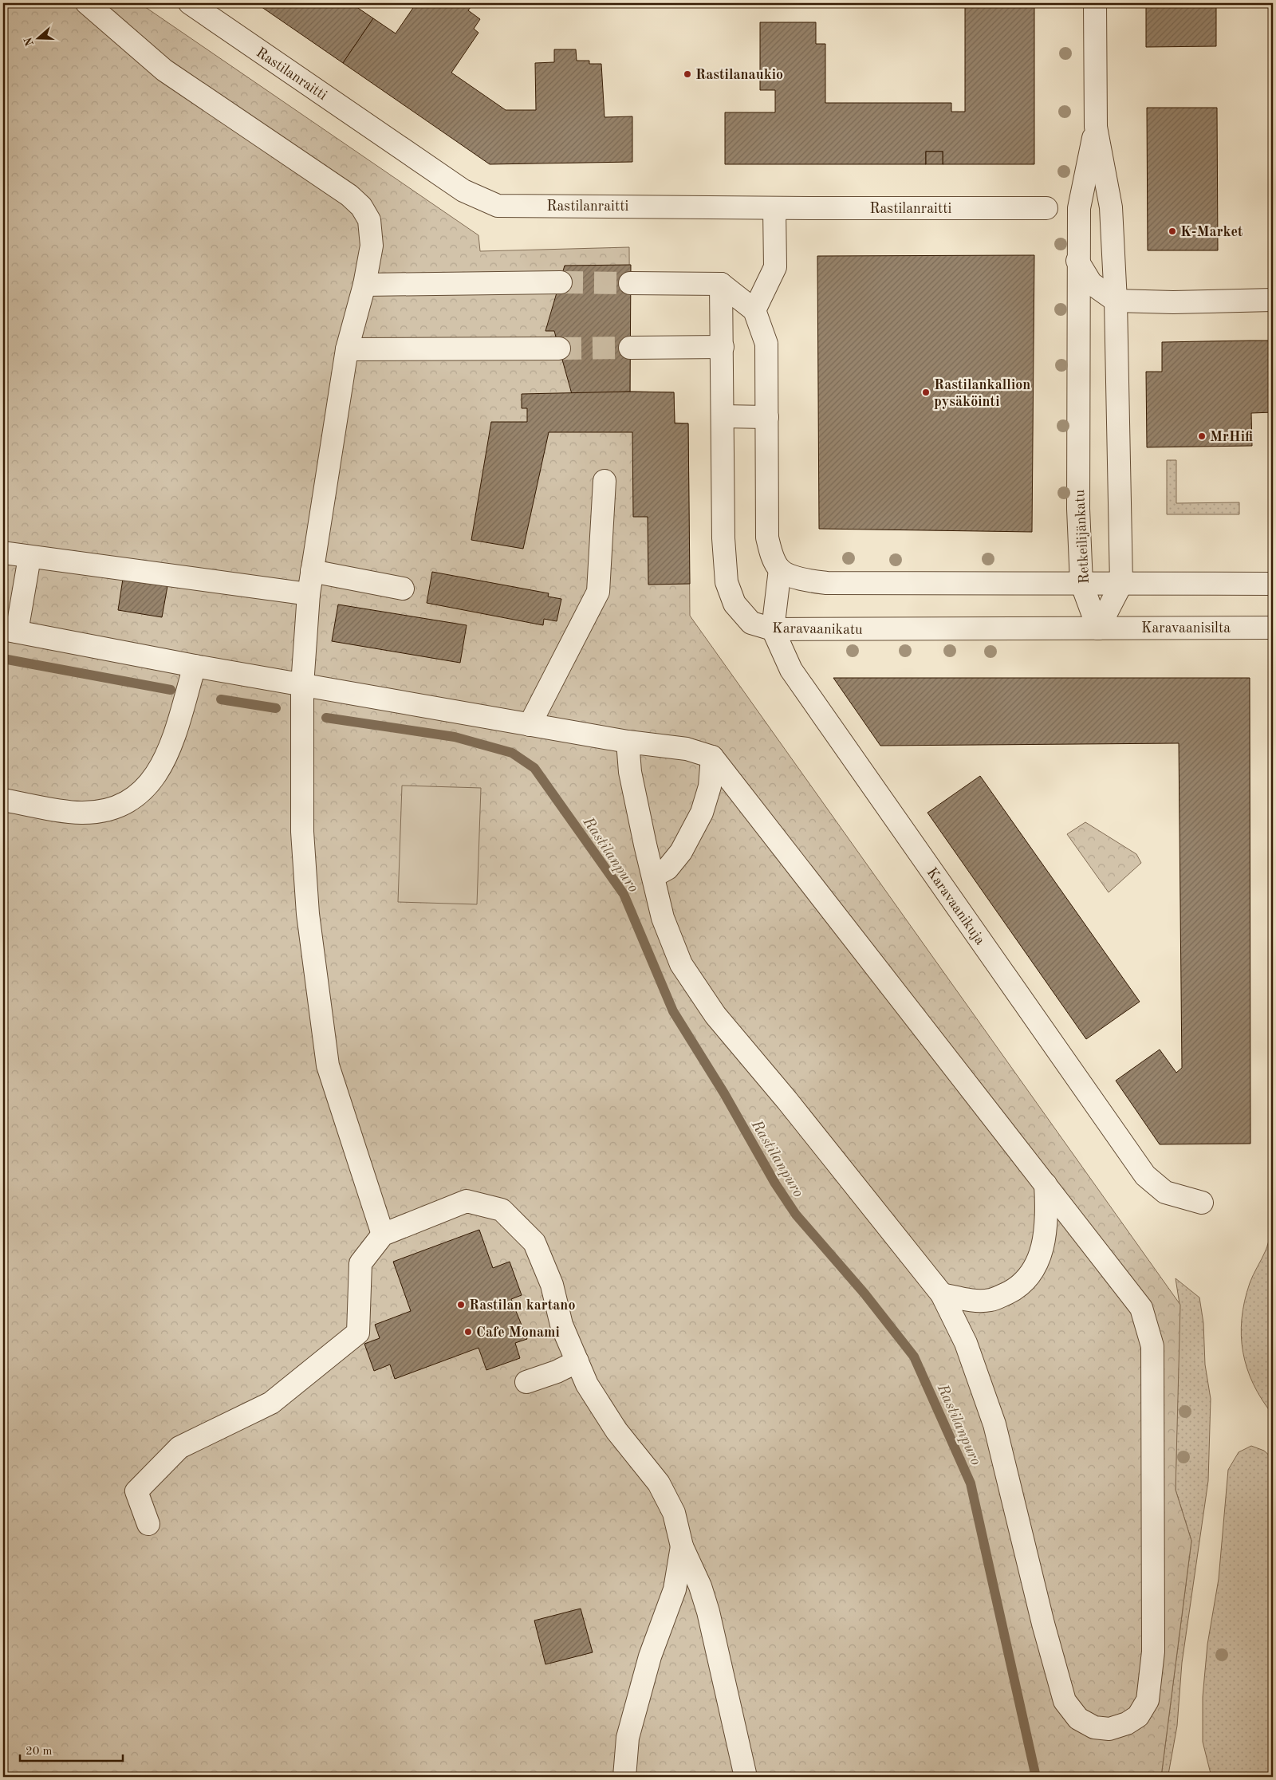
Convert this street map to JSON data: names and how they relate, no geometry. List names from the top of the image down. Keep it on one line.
{"streets":{"street":["Rastilanraitti","Retkeilijänkatu","Karavaanisilta","Karavaanikatu","Karavaanikuja"]},"crossings":[["Retkeilijänkatu","Karavaanisilta"],["Retkeilijänkatu","Karavaanikatu"],["Karavaanisilta","Karavaanikatu"],["Karavaanikatu","Karavaanikuja"]],"water":["Rastilanpuro"],"places":["Rastilanaukio","K-Market","Rastilankallion pysäköinti","MrHifi","Rastilan kartano","Cafe Monami"],"scale_bar":"20 m","north":"left"}
